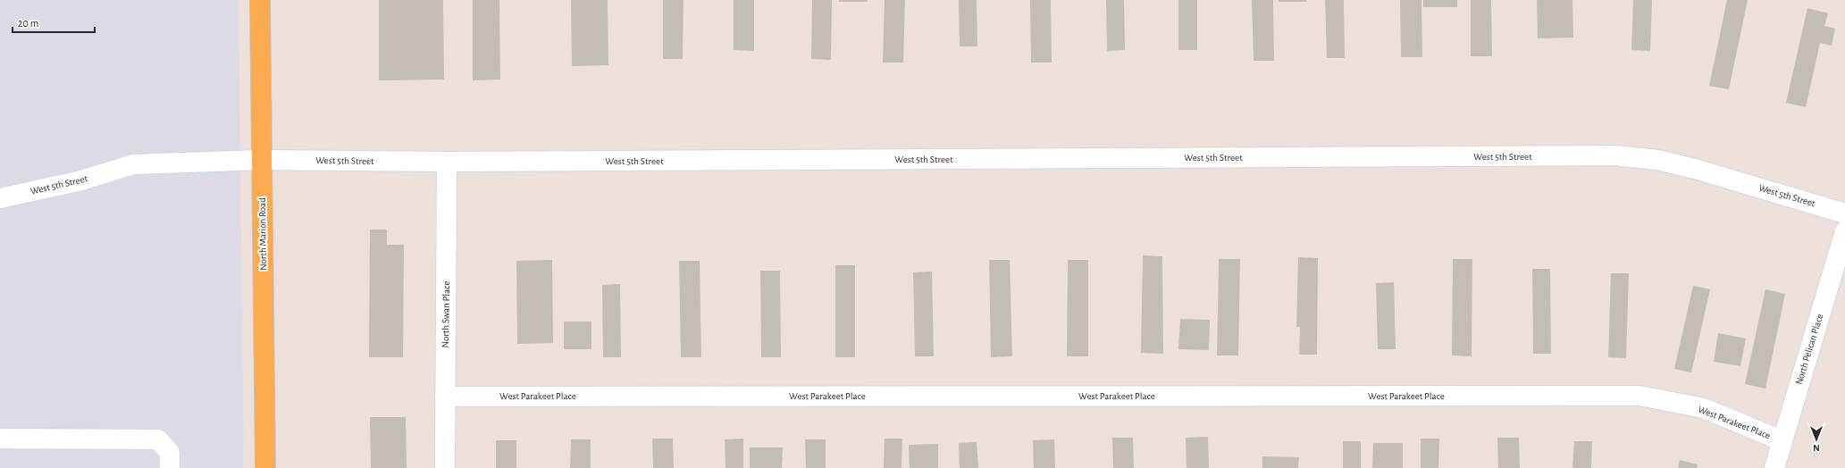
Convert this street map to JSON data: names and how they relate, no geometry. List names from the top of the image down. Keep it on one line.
{"streets":{"main road":["North Marion Road"],"street":["West 5th Street","North Swan Place","North Pelican Place","West Parakeet Place"]},"crossings":[["West 5th Street","North Marion Road"],["West 5th Street","North Swan Place"],["North Swan Place","West Parakeet Place"],["North Pelican Place","West Parakeet Place"]],"scale_bar":"20 m","north":"bottom"}
